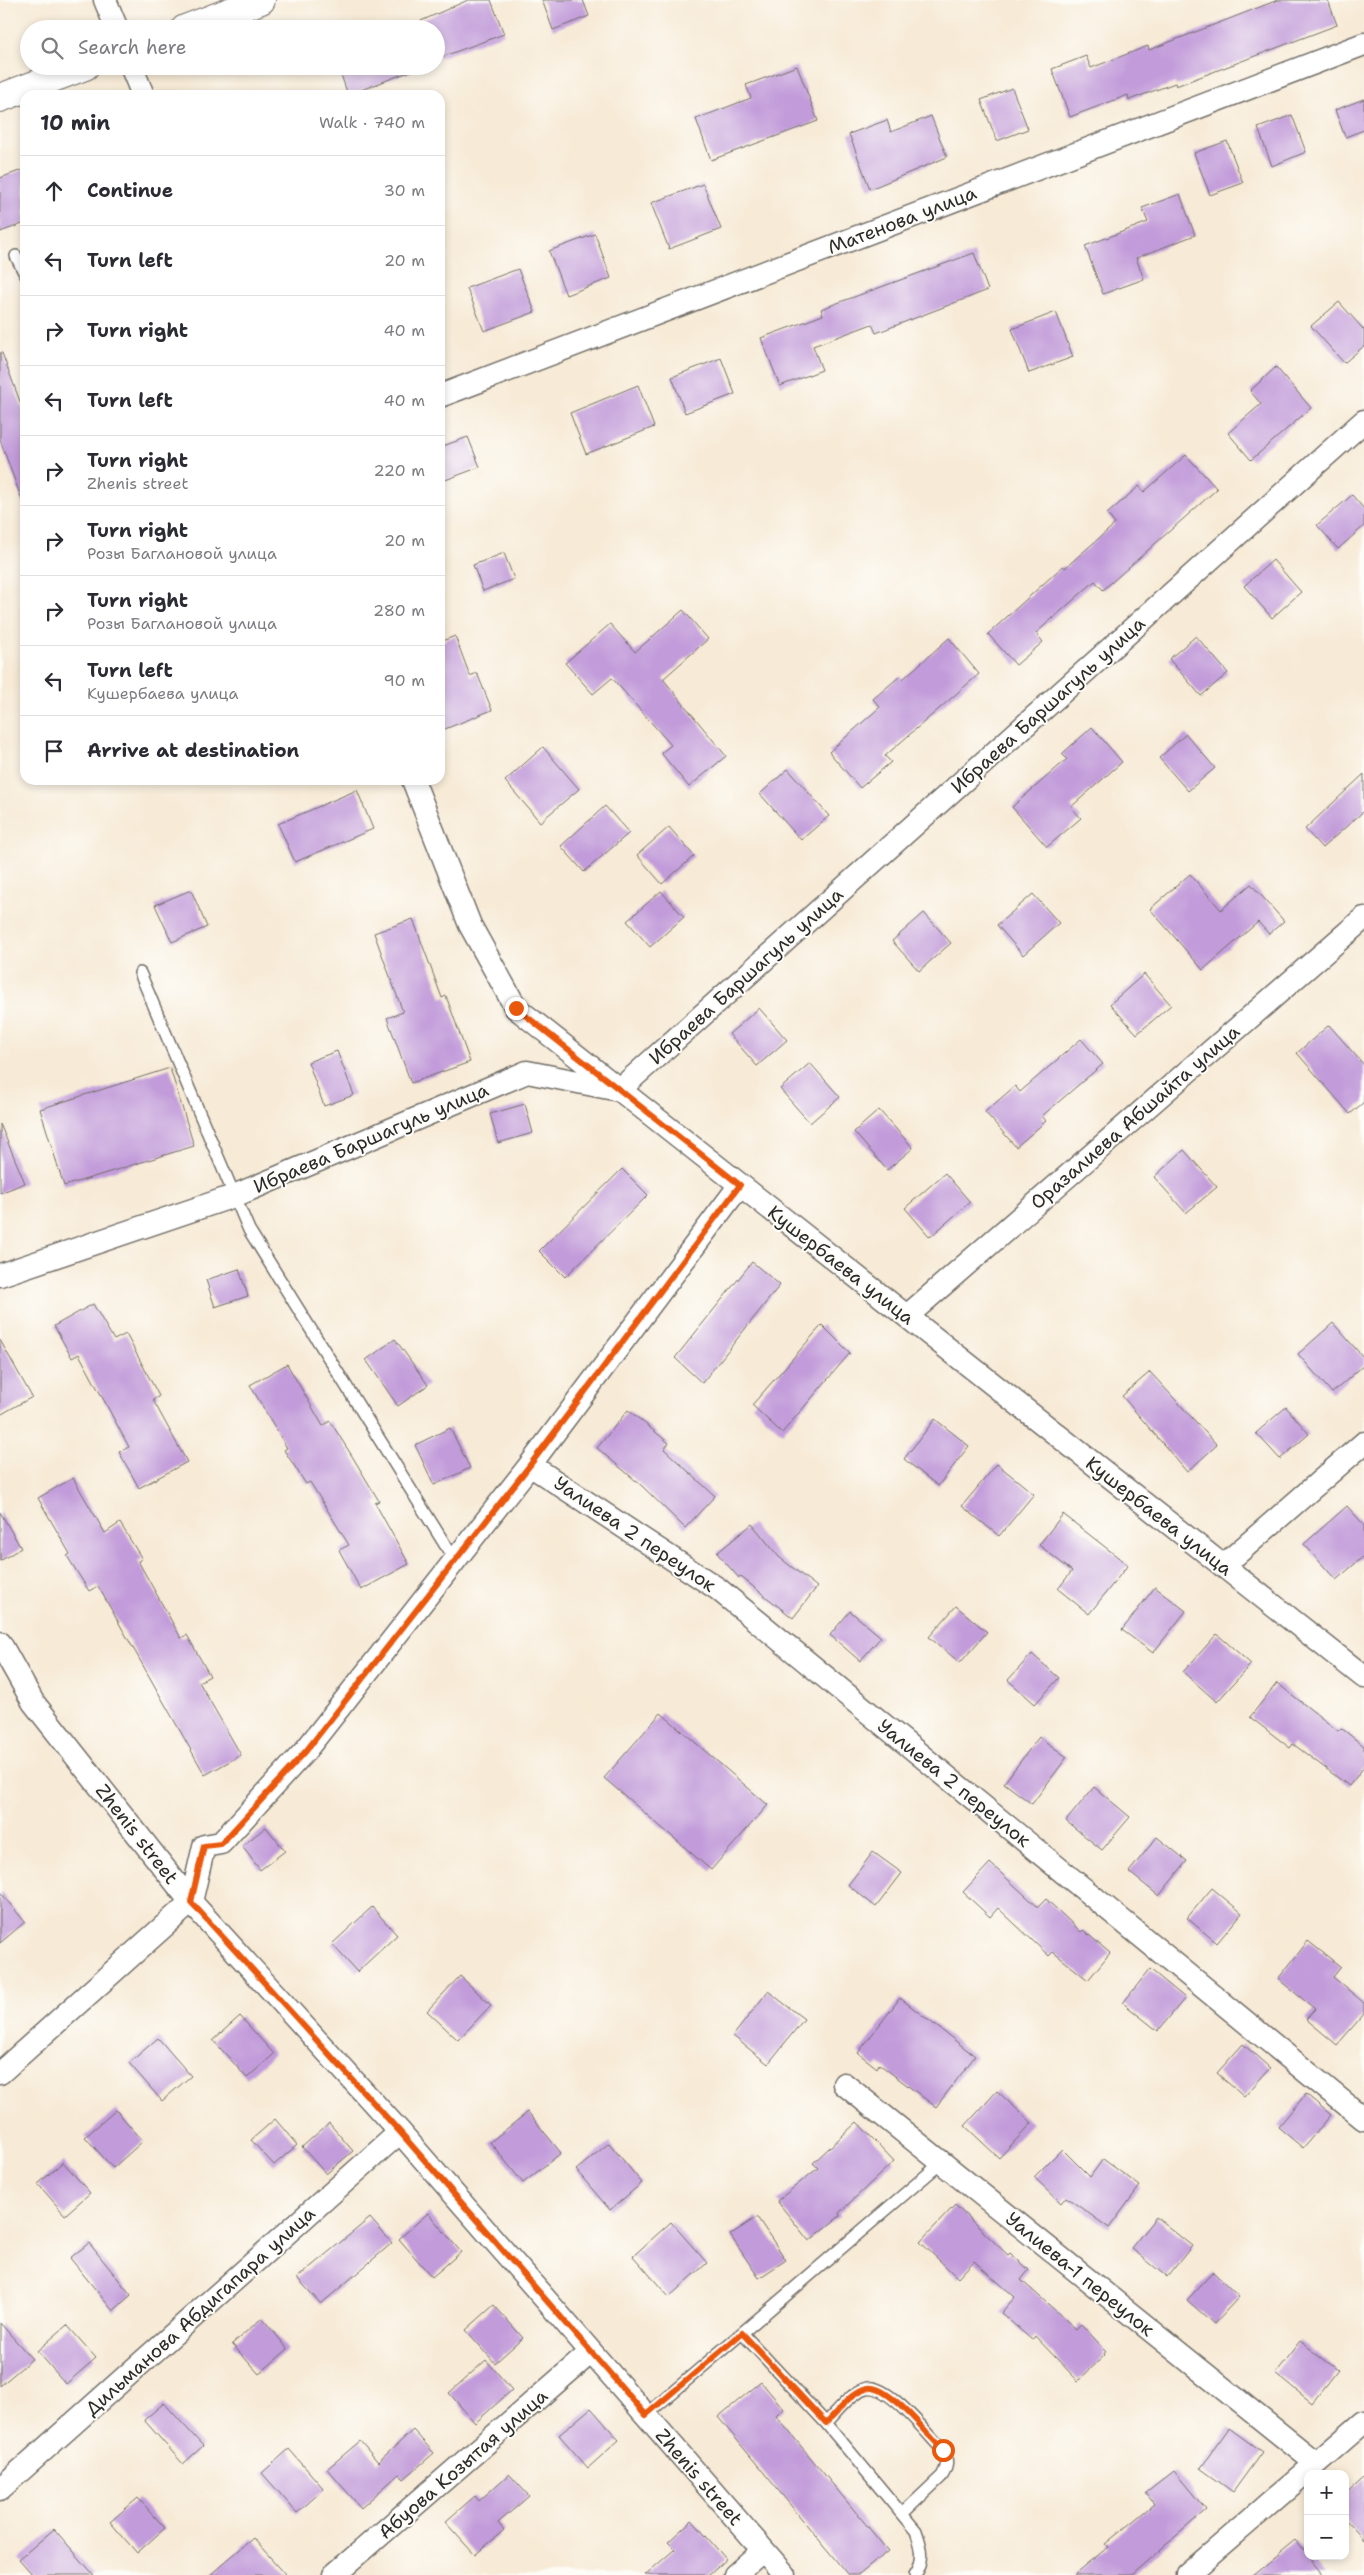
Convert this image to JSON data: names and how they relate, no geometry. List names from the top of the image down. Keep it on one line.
{"streets":{"street":["Матенова улица","Ибраева Баршагуль улица","Оразалиева Абшайта улица","Кушербаева улица","Уалиева 2 переулок","Zhenis street","Уалиева-1 переулок","Дильманова Абдигапара улица","Абуова Козытая улица"]},"crossings":[["Ибраева Баршагуль улица","Кушербаева улица"],["Оразалиева Абшайта улица","Кушербаева улица"],["Zhenis street","Дильманова Абдигапара улица"],["Zhenis street","Абуова Козытая улица"]],"page":{"search":"Search here","heading":["10 min","Walk · 740 m"],"list":[["Continue","30 m"],["Turn left","20 m"],["Turn right","40 m"],["Turn left","40 m"],["Turn right","Zhenis street","220 m"],["Turn right","Розы Баглановой улица","20 m"],["Turn right","Розы Баглановой улица","280 m"],["Turn left","Кушербаева улица","90 m"],"Arrive at destination"],"map_buttons":["+","−"]}}
